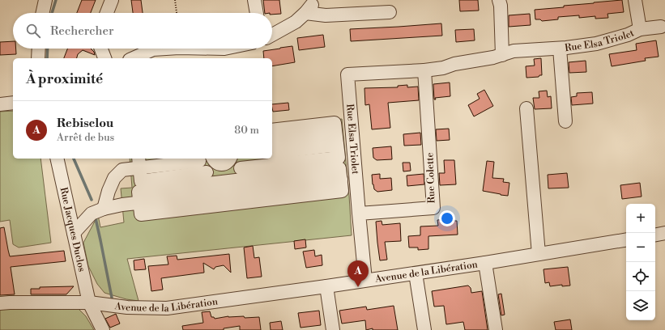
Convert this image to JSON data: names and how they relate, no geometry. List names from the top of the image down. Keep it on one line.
{"streets":{"street":["Rue Elsa Triolet","Rue Colette","Rue Jacques Duclos","Avenue de la Libération"]},"crossings":[["Rue Elsa Triolet","Rue Colette"],["Rue Elsa Triolet","Avenue de la Libération"],["Rue Jacques Duclos","Avenue de la Libération"]],"page":{"search":"Rechercher","heading":"À proximité","list":[{"mark":"A","name":"Rebisclou","note":"Arrêt de bus","value":"80 m"}],"map_buttons":["+","−"],"pins":"A"}}
